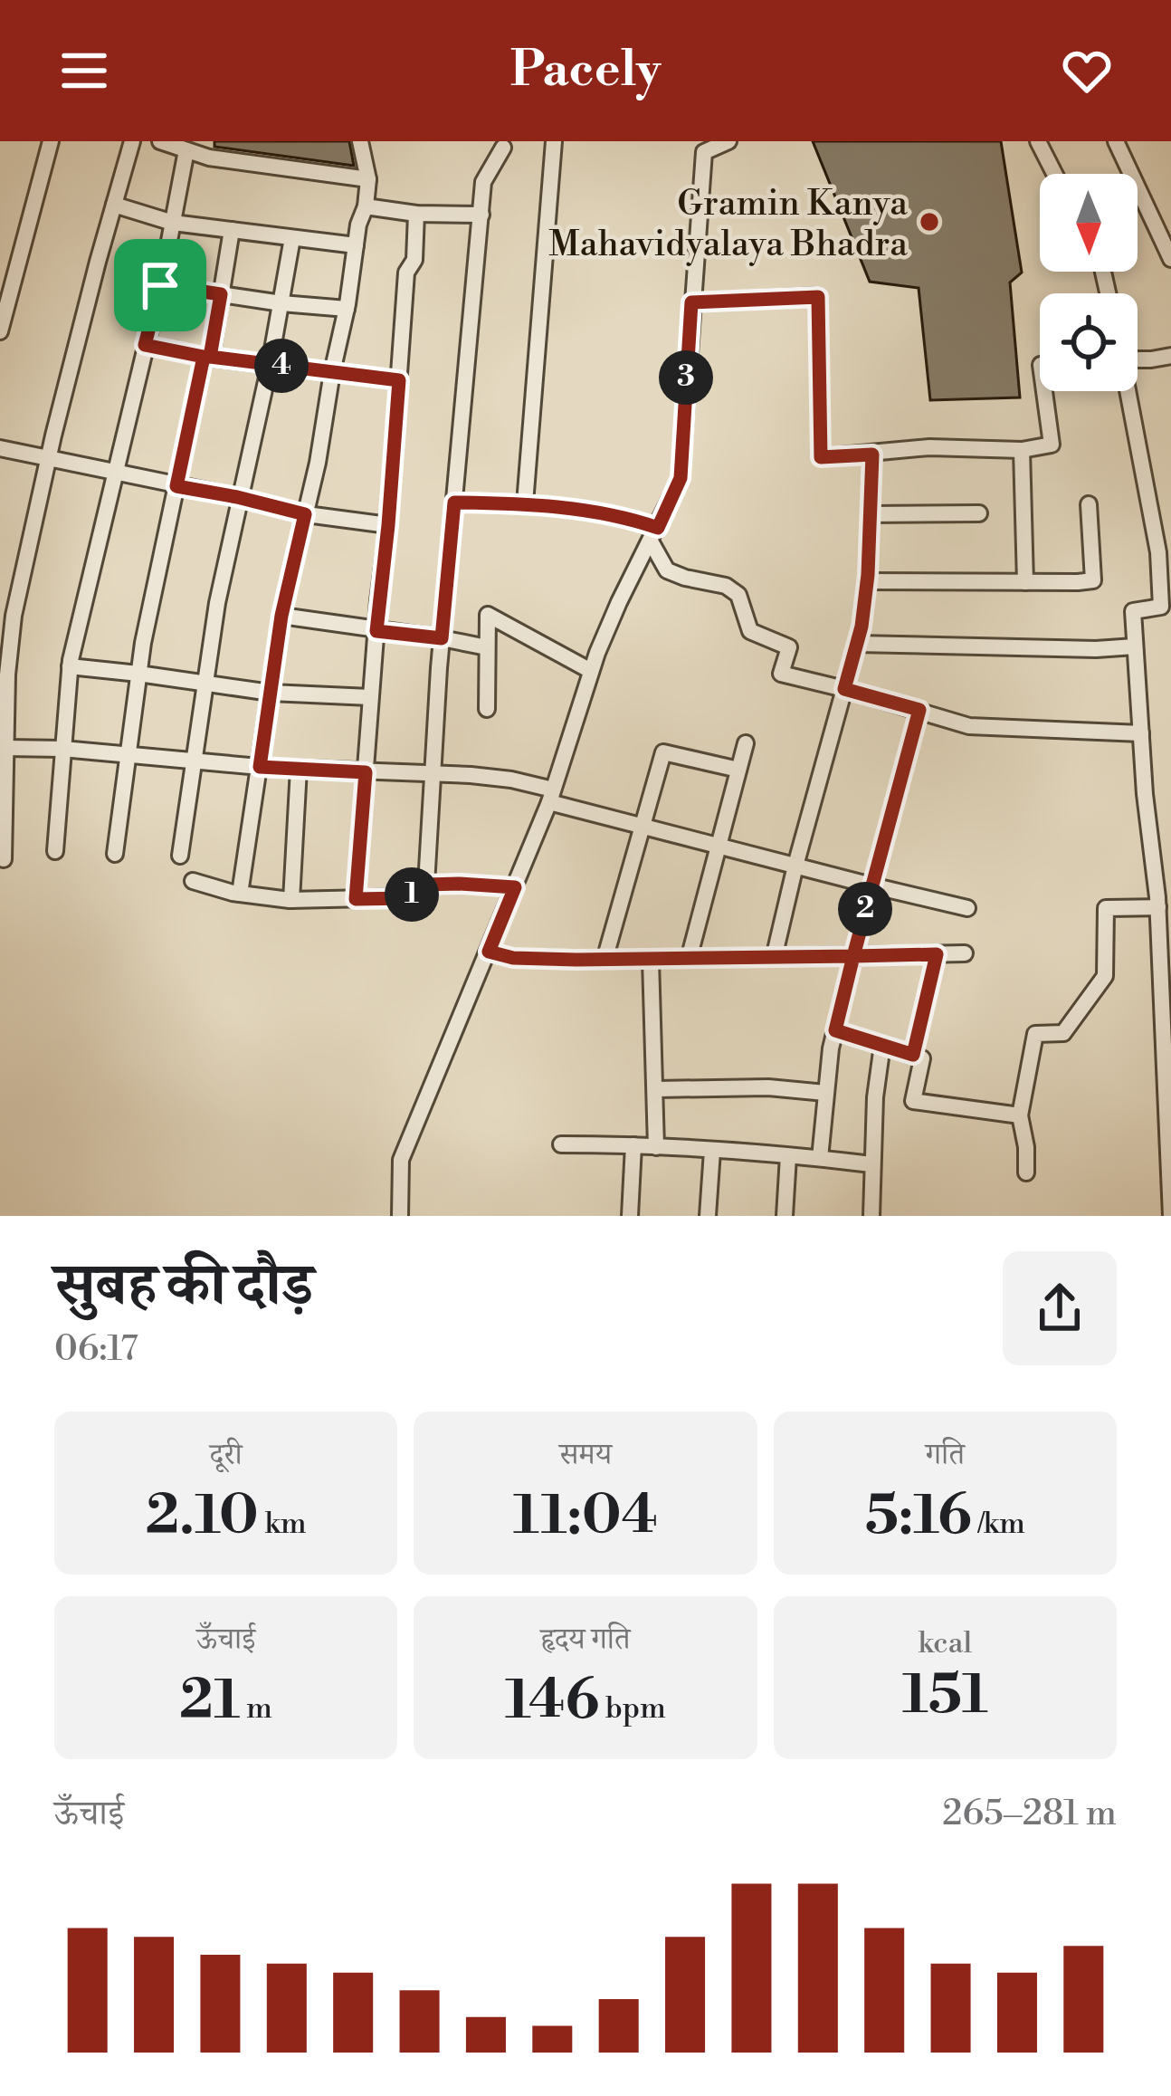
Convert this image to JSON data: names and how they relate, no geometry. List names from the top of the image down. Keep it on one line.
{"places":["Gramin Kanya Mahavidyalaya Bhadra"],"north":"bottom","page":{"header":"Pacely","pins":["4","3","1","2"],"heading":["सुबह की दौड़","06:17"],"stats":[["दूरी","2.10 km"],["समय","11:04"],["गति","5:16 /km"],["ऊँचाई","21 m"],["हृदय गति","146 bpm"],["kcal","151"]],"chart":["ऊँचाई","265–281 m"]}}
